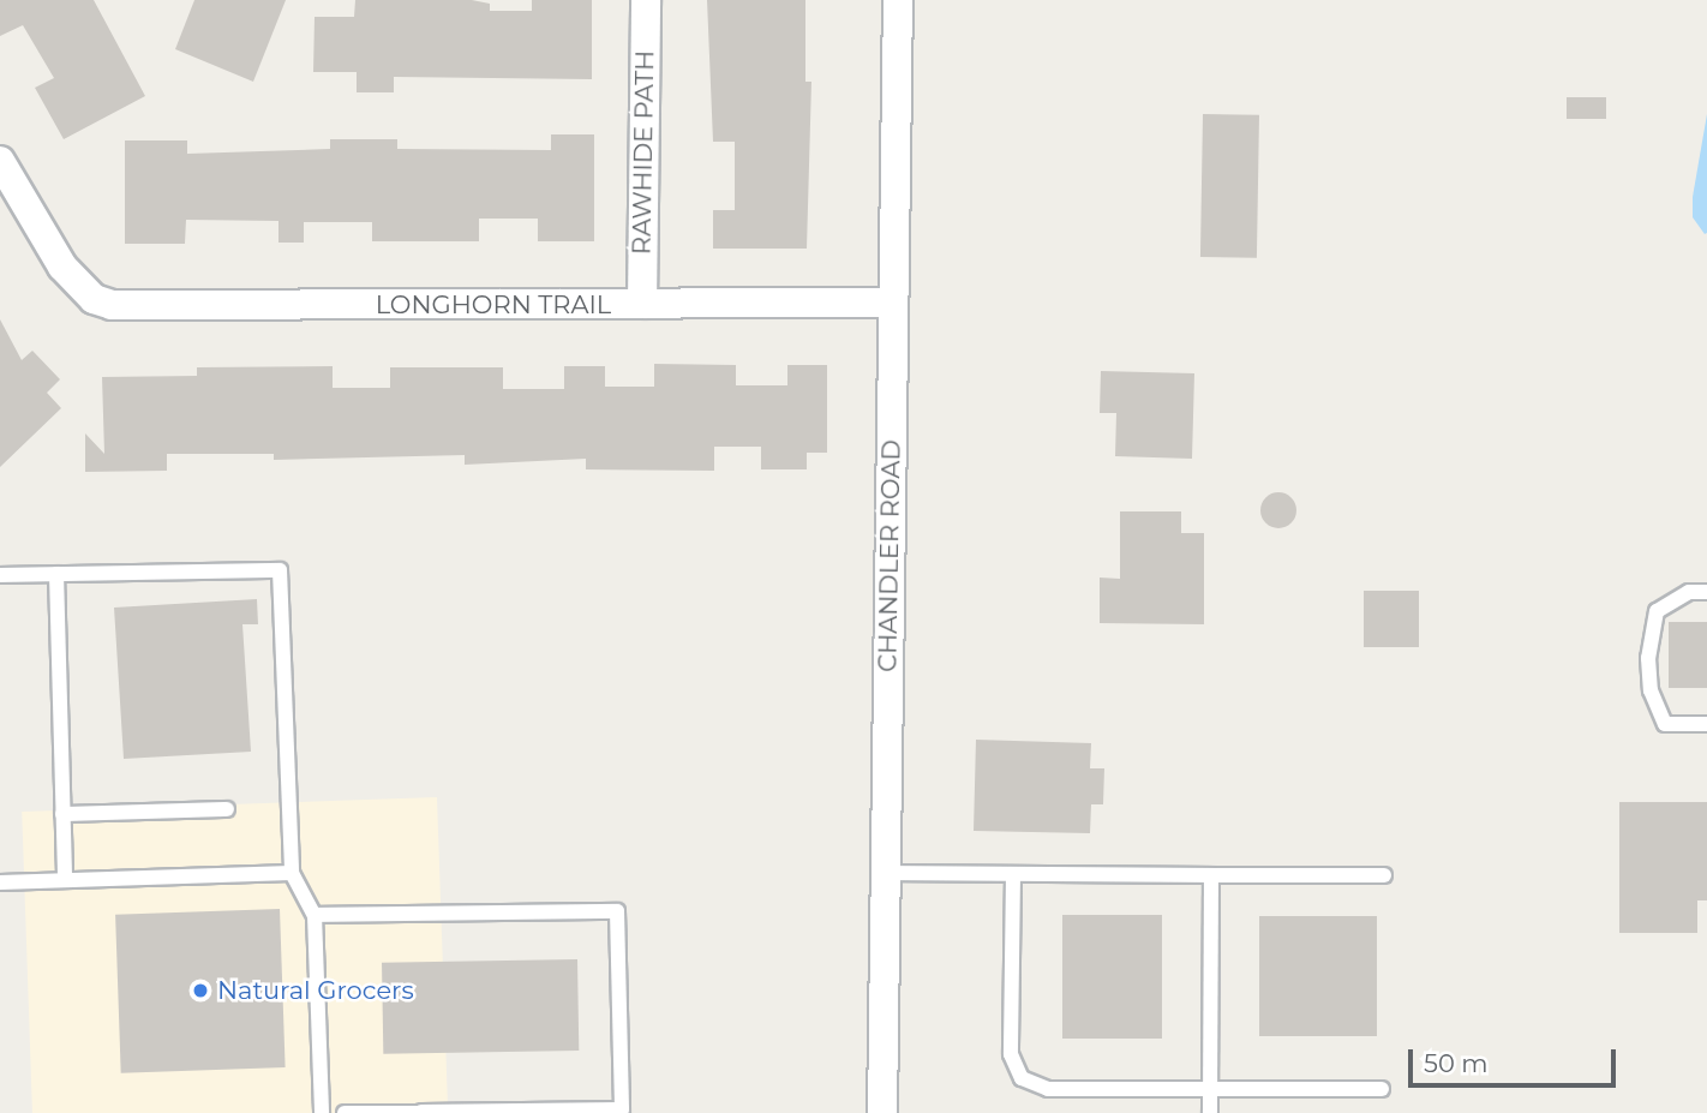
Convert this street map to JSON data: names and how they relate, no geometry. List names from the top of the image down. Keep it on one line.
{"streets":{"street":["RAWHIDE PATH","LONGHORN TRAIL","CHANDLER ROAD"]},"crossings":[["RAWHIDE PATH","LONGHORN TRAIL"],["LONGHORN TRAIL","CHANDLER ROAD"]],"places":["Natural Grocers"],"scale_bar":"50 m"}
